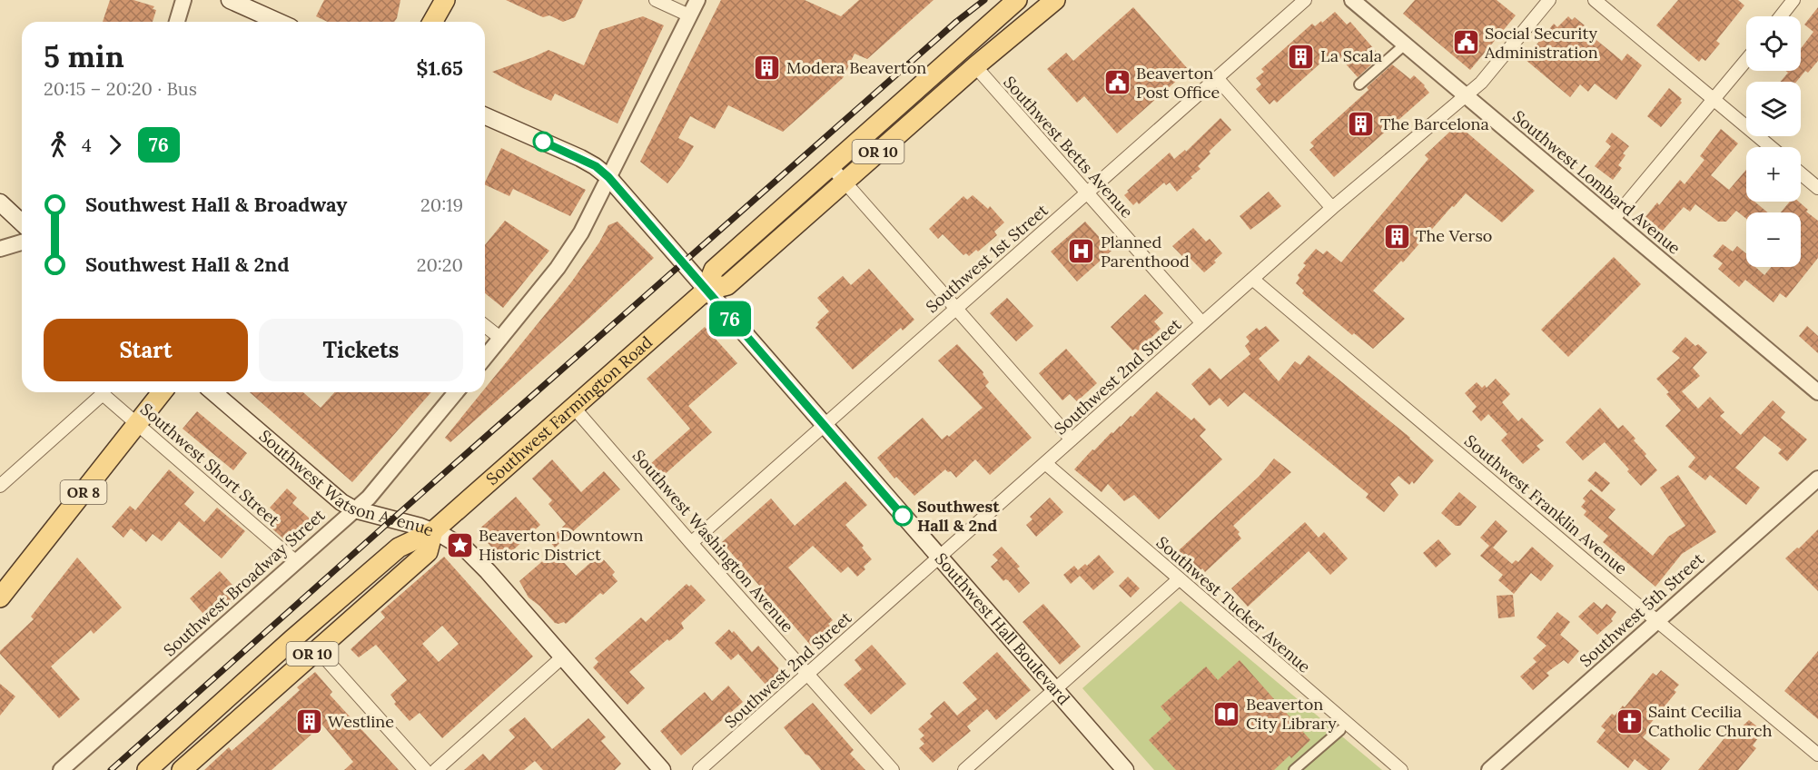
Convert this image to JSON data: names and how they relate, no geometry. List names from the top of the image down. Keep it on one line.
{"streets":{"main road":["OR 10","Southwest Farmington Road","Southwest Watson Avenue","OR 8","Southwest Hall Boulevard"],"street":["Southwest Betts Avenue","Southwest Lombard Avenue","Southwest 1st Street","Southwest 2nd Street","Southwest Short Street","Southwest Franklin Avenue","Southwest Washington Avenue","Southwest Broadway Street","Southwest Tucker Avenue","Southwest 5th Street"]},"crossings":[["Southwest Betts Avenue","Southwest 1st Street"],["Southwest Betts Avenue","Southwest 2nd Street"],["Southwest Betts Avenue","Southwest Farmington Road"],["Southwest Lombard Avenue","Southwest 2nd Street"],["Southwest 1st Street","Southwest Washington Avenue"],["Southwest 1st Street","Southwest Hall Boulevard"],["Southwest 2nd Street","Southwest Franklin Avenue"],["Southwest 2nd Street","Southwest Washington Avenue"],["Southwest 2nd Street","Southwest Tucker Avenue"],["Southwest 2nd Street","Southwest Hall Boulevard"],["Southwest Farmington Road","Southwest Watson Avenue"],["Southwest Farmington Road","Southwest Washington Avenue"],["Southwest Farmington Road","Southwest Hall Boulevard"],["Southwest Short Street","OR 8"],["Southwest Short Street","Southwest Broadway Street"],["Southwest Watson Avenue","Southwest Broadway Street"],["Southwest Franklin Avenue","Southwest 5th Street"]],"places":{"public building":["Social Security Administration","Beaverton Post Office"],"building":["La Scala","Modera Beaverton","The Barcelona","The Verso","Westline"],"hospital":["Planned Parenthood"],"other":["Southwest Hall & 2nd"],"place":["Beaverton Downtown Historic District"],"library":["Beaverton City Library"],"church":["Saint Cecilia Catholic Church"]},"lines":["bus line 76"],"page":{"on_map":"76","map_buttons":["+","−"],"heading":["5 min","20:15 – 20:20 · Bus","$1.65"],"legs":["4","76"],"list":[{"name":"Southwest Hall & Broadway","value":"20:19"},{"name":"Southwest Hall & 2nd","value":"20:20"}],"buttons":["Start","Tickets"]}}
